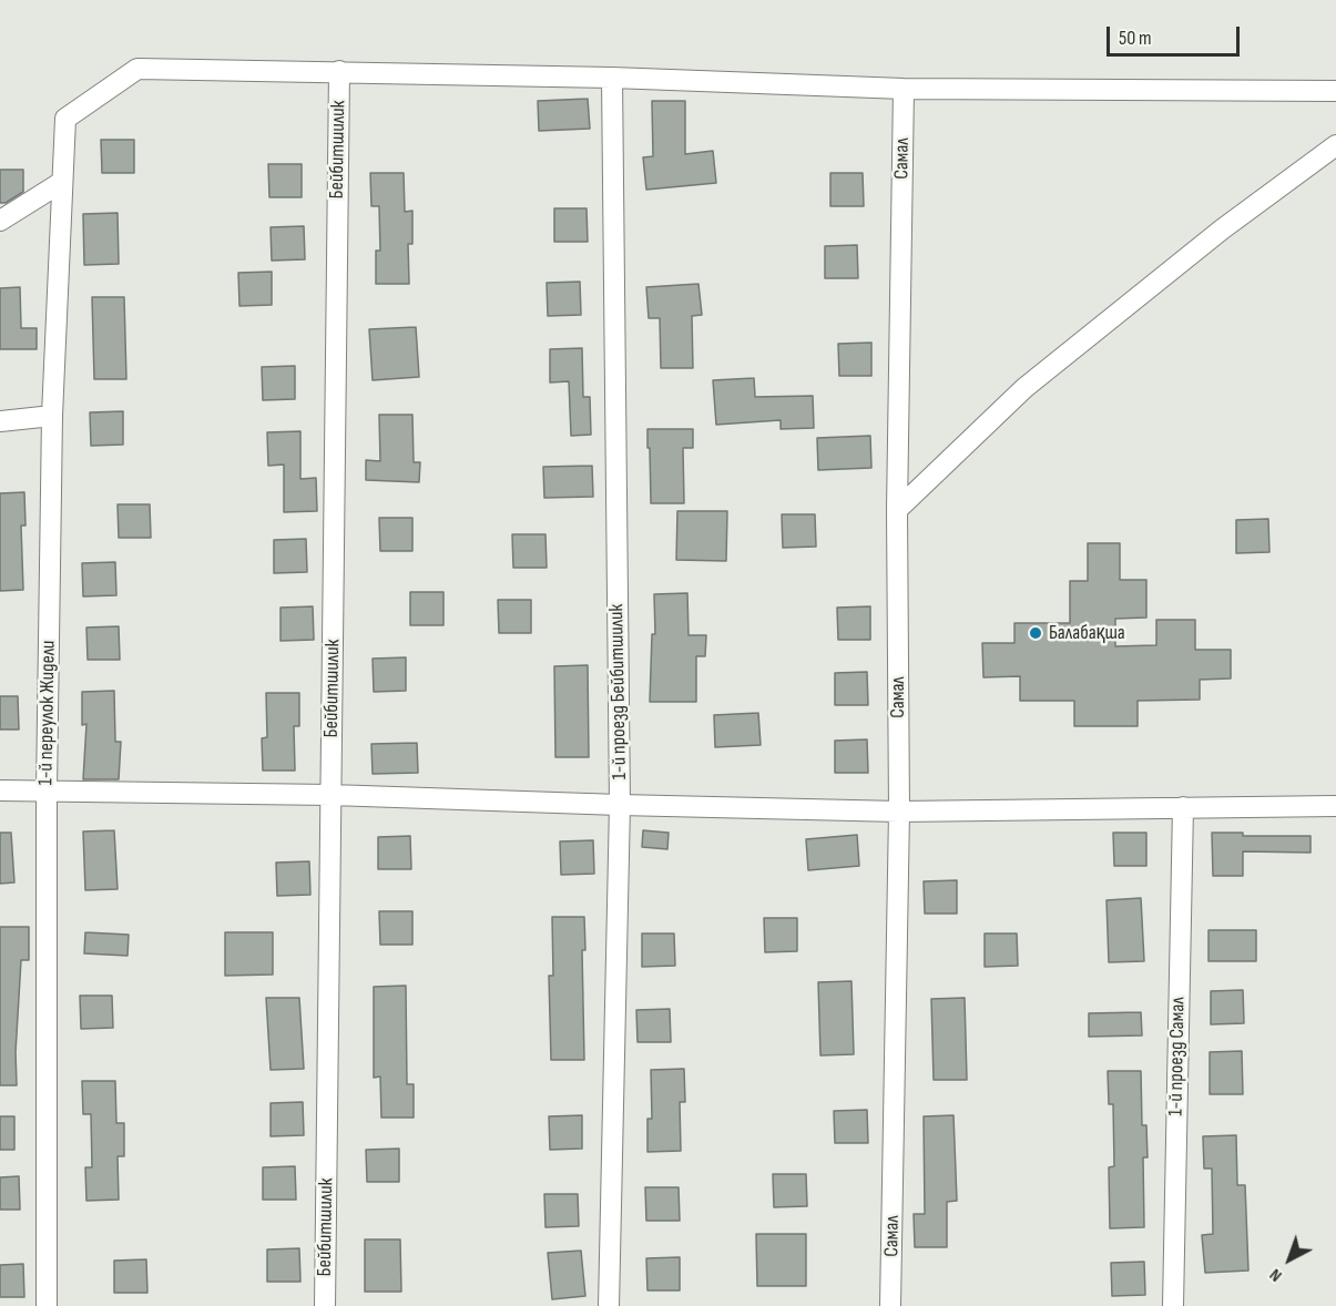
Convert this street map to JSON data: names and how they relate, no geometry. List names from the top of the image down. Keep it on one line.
{"streets":{"street":["Бейбитшилик","Самал","1-й проезд Бейбитшилик","1-й переулок Жидели","1-й проезд Самал"]},"crossings":[["Бейбитшилик","1-й переулок Жидели"]],"places":["Балабақша"],"scale_bar":"50 m","north":"bottom left"}
